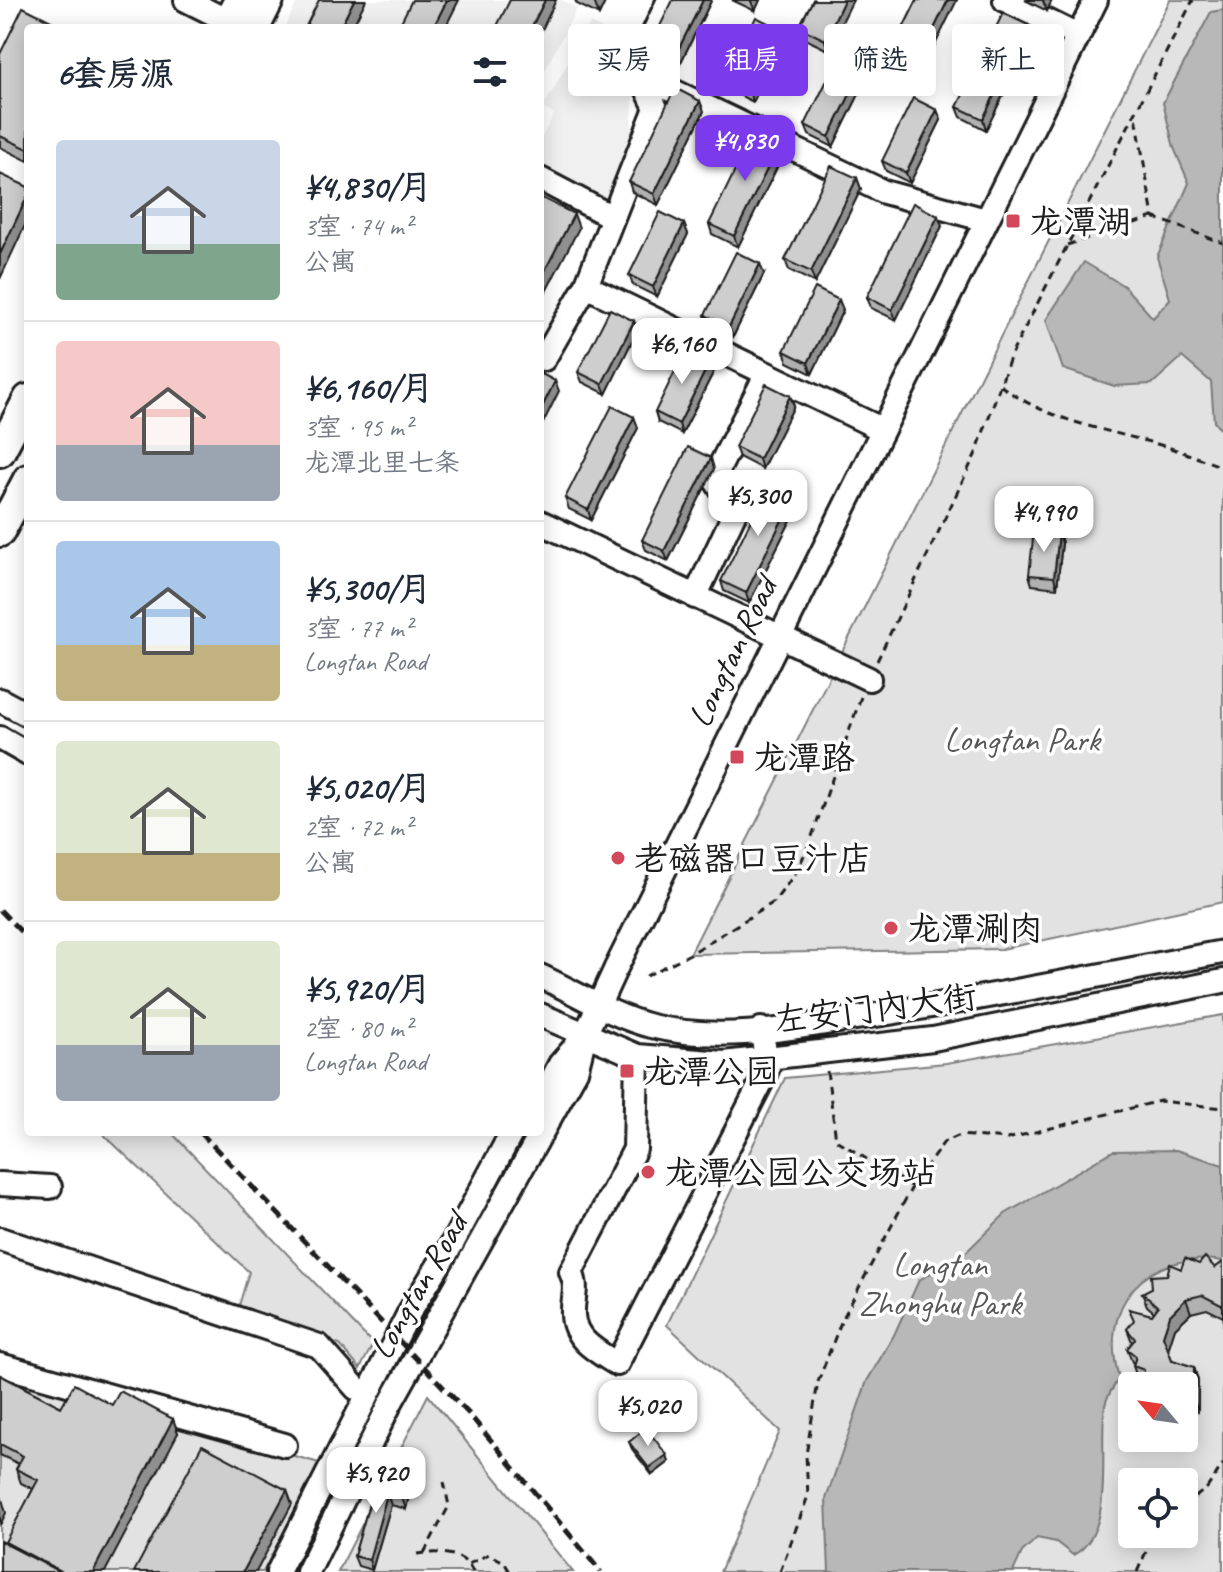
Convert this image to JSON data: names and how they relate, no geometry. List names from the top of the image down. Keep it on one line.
{"streets":{"street":["Longtan Road","左安门内大街"]},"crossings":[["Longtan Road","左安门内大街"]],"parks":["Longtan Park","Longtan Zhonghu Park"],"places":{"transit":["龙潭湖","龙潭路","龙潭公园"],"other":["老磁器口豆汁店","龙潭涮肉","龙潭公园公交场站"]},"north":"top left","page":{"chip":["买房","租房","筛选","新上"],"heading":"6套房源","price":["¥4,830","¥6,160","¥5,300","¥4,990","¥5,020","¥5,920"],"list":[{"name":"¥4,830/月","note":"3室 · 74 m² · 公寓"},{"name":"¥6,160/月","note":"3室 · 95 m² · 龙潭北里七条"},{"name":"¥5,300/月","note":"3室 · 77 m² · Longtan Road"},{"name":"¥5,020/月","note":"2室 · 72 m² · 公寓"},{"name":"¥5,920/月","note":"2室 · 80 m² · Longtan Road"}]}}
